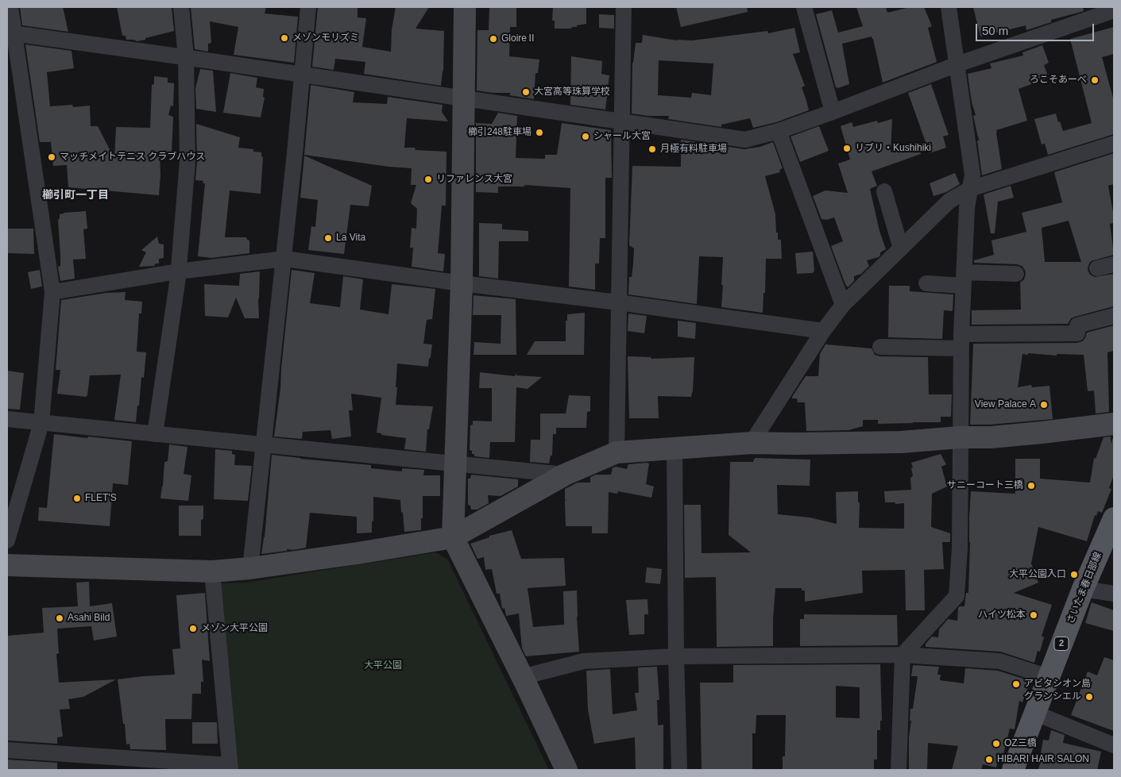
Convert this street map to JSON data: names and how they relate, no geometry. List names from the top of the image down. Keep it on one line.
{"streets":{"main road":["さいたま春日部線","2"]},"districts":["櫛引町一丁目"],"parks":["大平公園"],"places":["メゾンモリズミ","GloireⅡ","ろこそあーべ","大宮高等珠算学校","櫛引248駐車場","シャール大宮","リブリ・Kushihiki","月極有料駐車場","マッチメイトテニス クラブハウス","リファレンス大宮","La Vita","View Palace A","サニーコート三橋","FLET'S","大平公園入口","ハイツ松本","Asahi Bild","メゾン大平公園","アビタシオン島","グランシエル","OZ三橋","HIBARI HAIR SALON"],"scale_bar":"50 m"}
